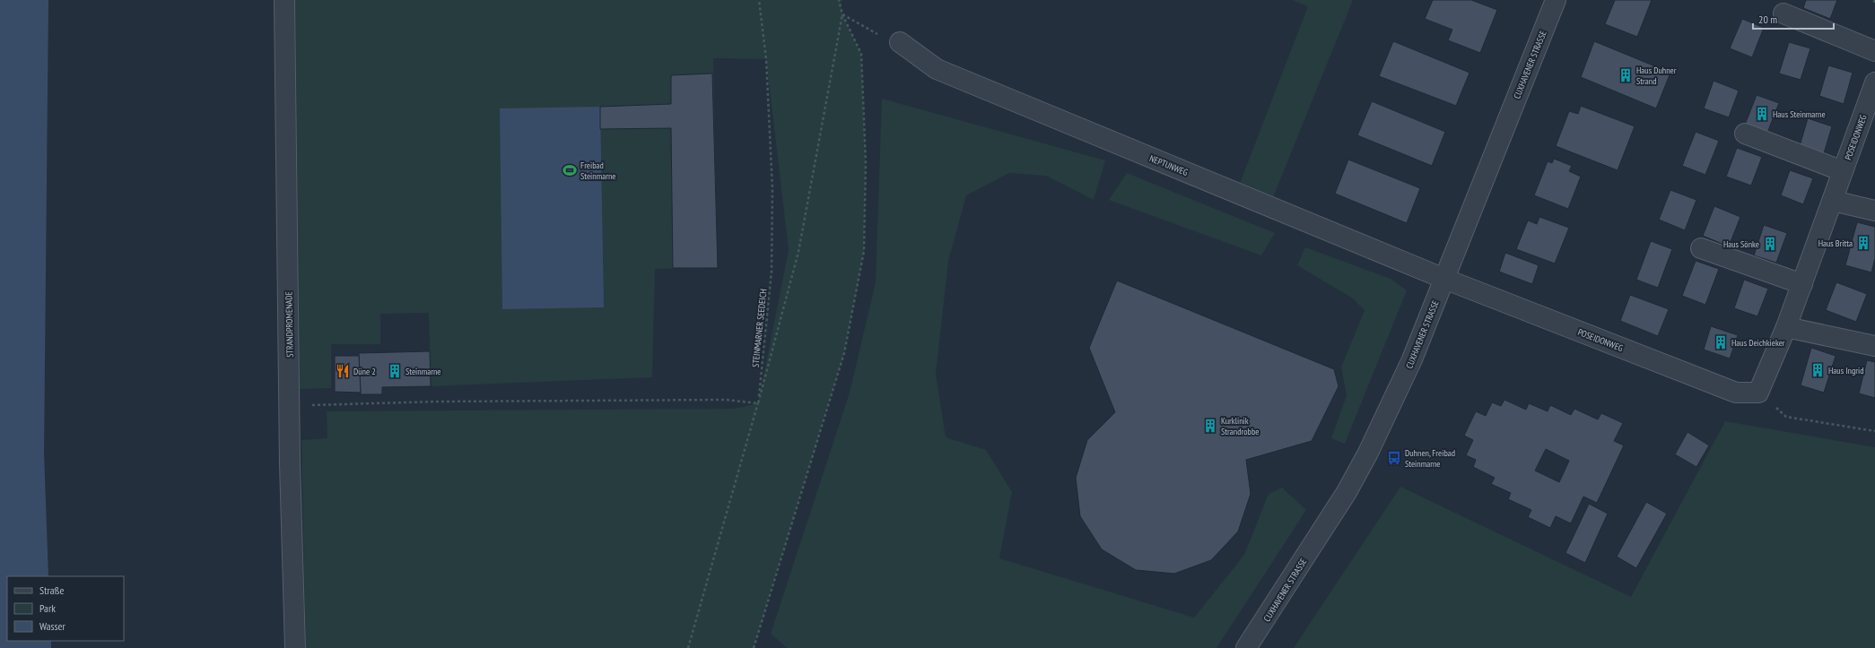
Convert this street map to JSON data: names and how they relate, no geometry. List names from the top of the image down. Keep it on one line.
{"streets":{"street":["CUXHAVENER STRASSE","POSEIDONWEG","NEPTUNWEG","STRANDPROMENADE"],"path":["STEINMARNER SEEDEICH"]},"crossings":[["CUXHAVENER STRASSE","POSEIDONWEG"],["CUXHAVENER STRASSE","NEPTUNWEG"],["POSEIDONWEG","NEPTUNWEG"]],"places":{"building":["Haus Duhner Strand","Haus Steinmarne","Haus Britta","Haus Sönke","Haus Deichkieker","Haus Ingrid","Steinmarne","Kurklinik Strandrobbe"],"sports":["Freibad Steinmarne"],"restaurant":["Düne 2"],"bus stop":["Duhnen, Freibad Steinmarne"]},"legend":["Straße","Park","Wasser"],"scale_bar":"20 m"}
